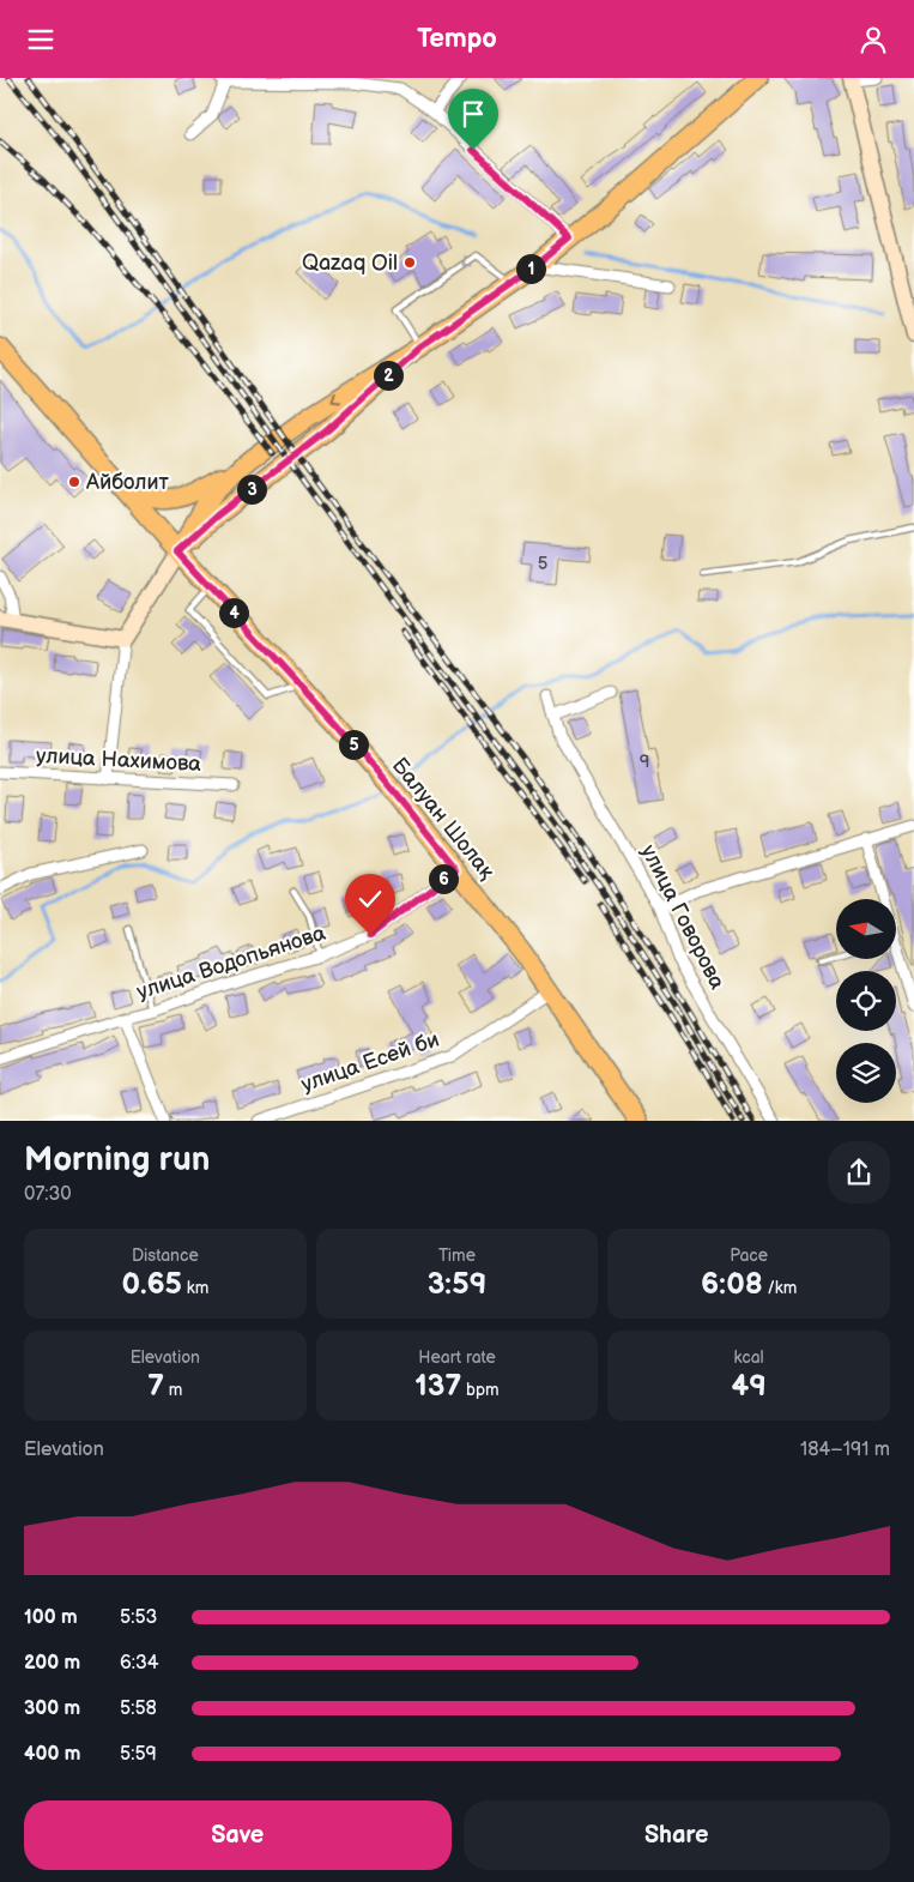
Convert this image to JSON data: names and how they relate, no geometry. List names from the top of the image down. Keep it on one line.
{"streets":{"main road":["Балуан Шолақ"],"street":["улица Нахимова","улица Говорова","улица Водопьянова","улица Есей би"]},"crossings":[["Балуан Шолақ","улица Водопьянова"],["Балуан Шолақ","улица Есей би"]],"places":["Qazaq Oil","Айболит"],"house_numbers":["5","9"],"north":"left","page":{"header":"Tempo","pins":["1","2","3","4","5","6"],"heading":["Morning run","07:30"],"stats":[["Distance","0.65 km"],["Time","3:59"],["Pace","6:08 /km"],["Elevation","7 m"],["Heart rate","137 bpm"],["kcal","49"]],"chart":["Elevation","184–191 m"],"list":[{"name":"100 m","note":"5:53"},{"name":"200 m","note":"6:34"},{"name":"300 m","note":"5:58"},{"name":"400 m","note":"5:59"}],"buttons":["Save","Share"]}}
